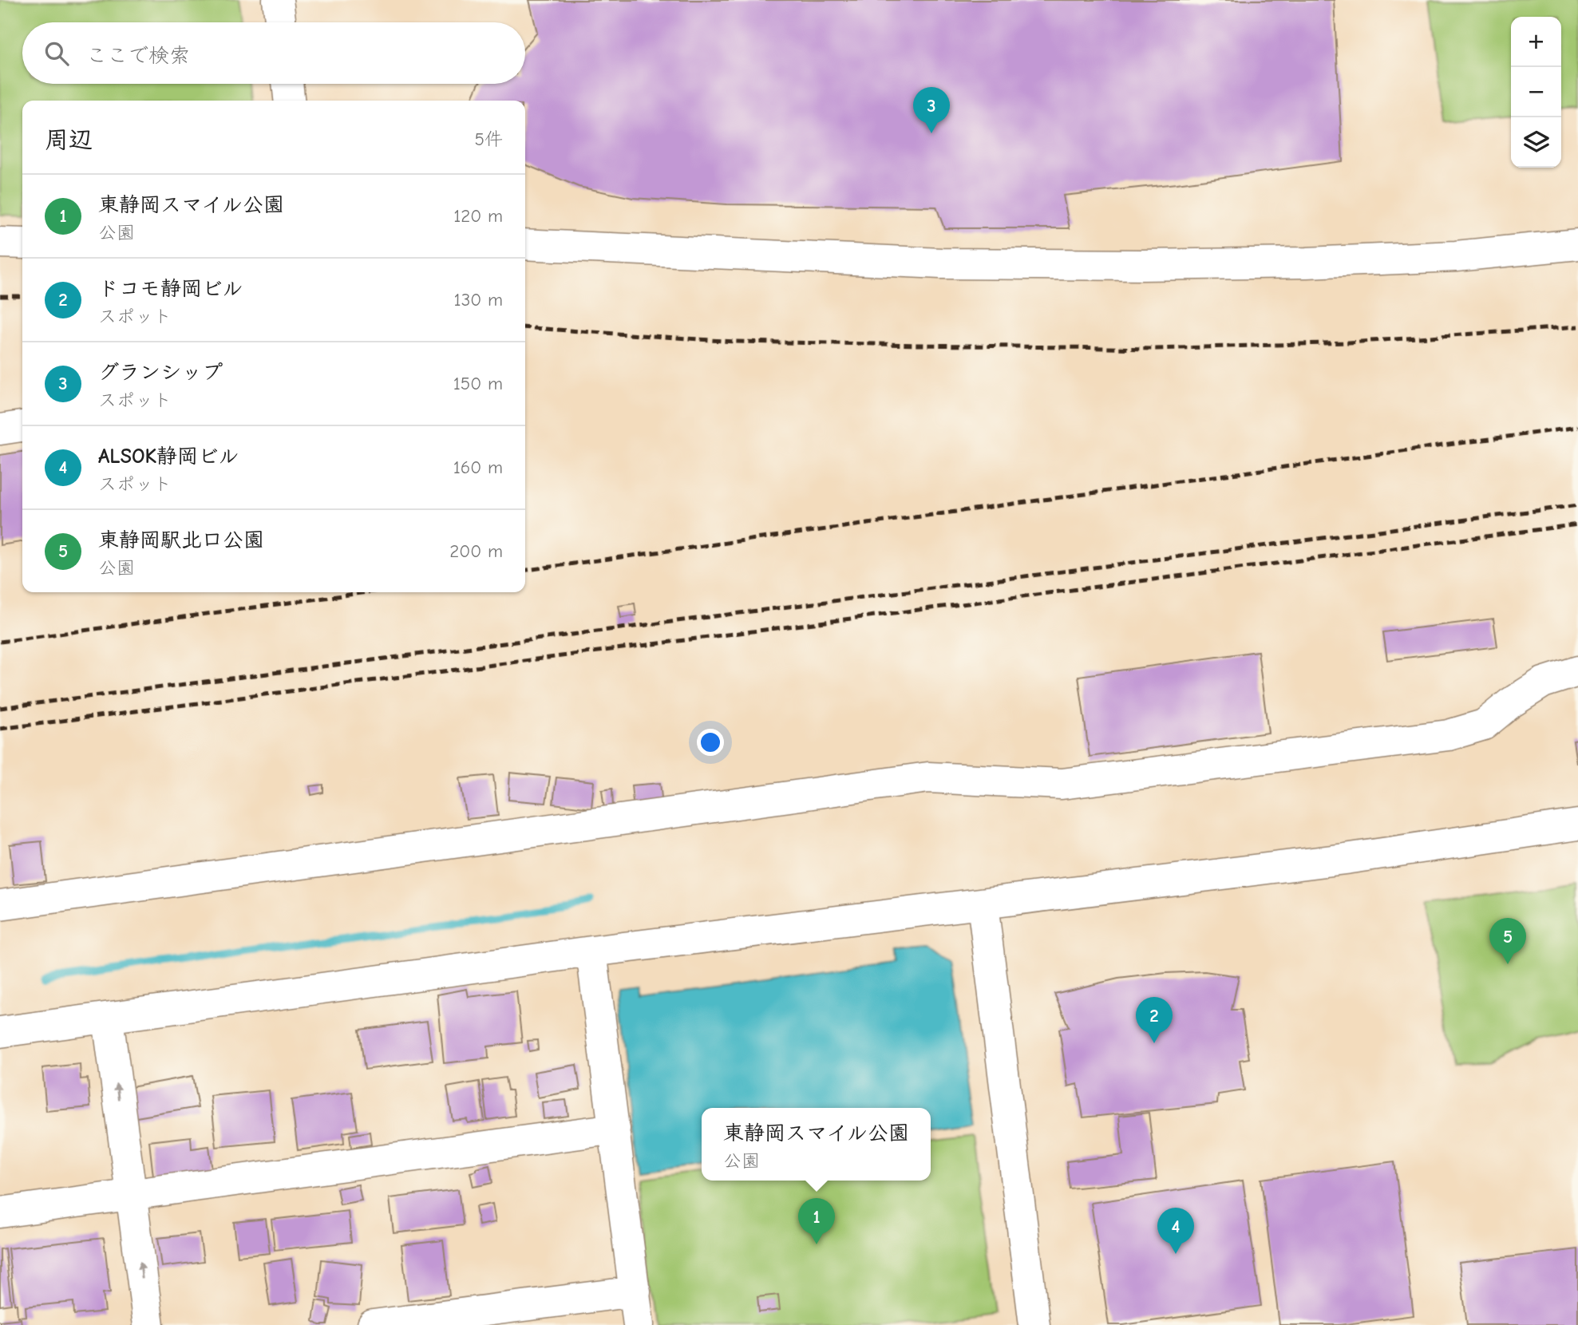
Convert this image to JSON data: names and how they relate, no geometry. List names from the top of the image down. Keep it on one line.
{"page":{"map_buttons":["+","−"],"search":"ここで検索","pins":["3","5","2","1","4"],"heading":["周辺","5件"],"list":[{"mark":"1","name":"東静岡スマイル公園","note":"公園","value":"120 m"},{"mark":"2","name":"ドコモ静岡ビル","note":"スポット","value":"130 m"},{"mark":"3","name":"グランシップ","note":"スポット","value":"150 m"},{"mark":"4","name":"ALSOK静岡ビル","note":"スポット","value":"160 m"},{"mark":"5","name":"東静岡駅北口公園","note":"公園","value":"200 m"}],"popup":["東静岡スマイル公園","公園"]}}
